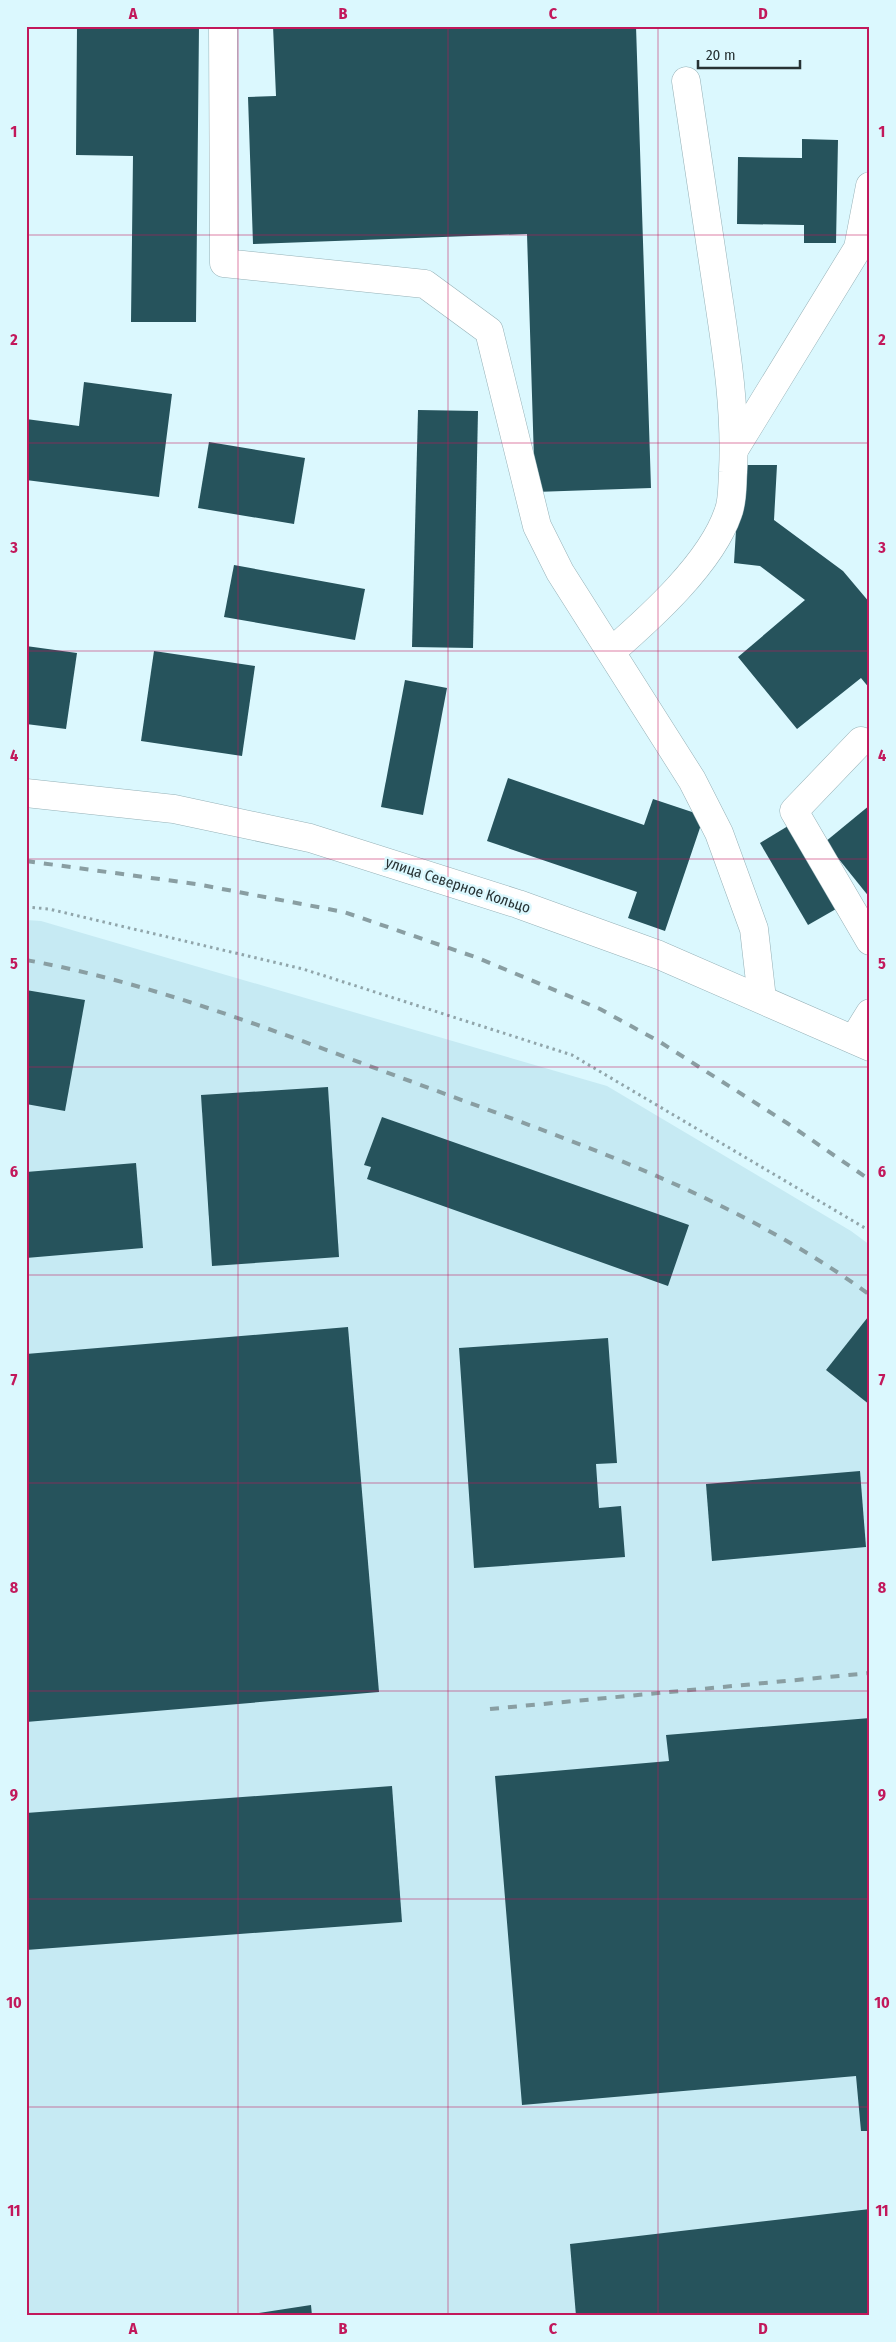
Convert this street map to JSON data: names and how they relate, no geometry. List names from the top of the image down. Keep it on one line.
{"streets":{"street":["улица Северное Кольцо"]},"scale_bar":"20 m","grid":{"columns":["A","B","C","D"],"rows":["1","2","3","4","5","6","7","8","9","10","11"]}}
